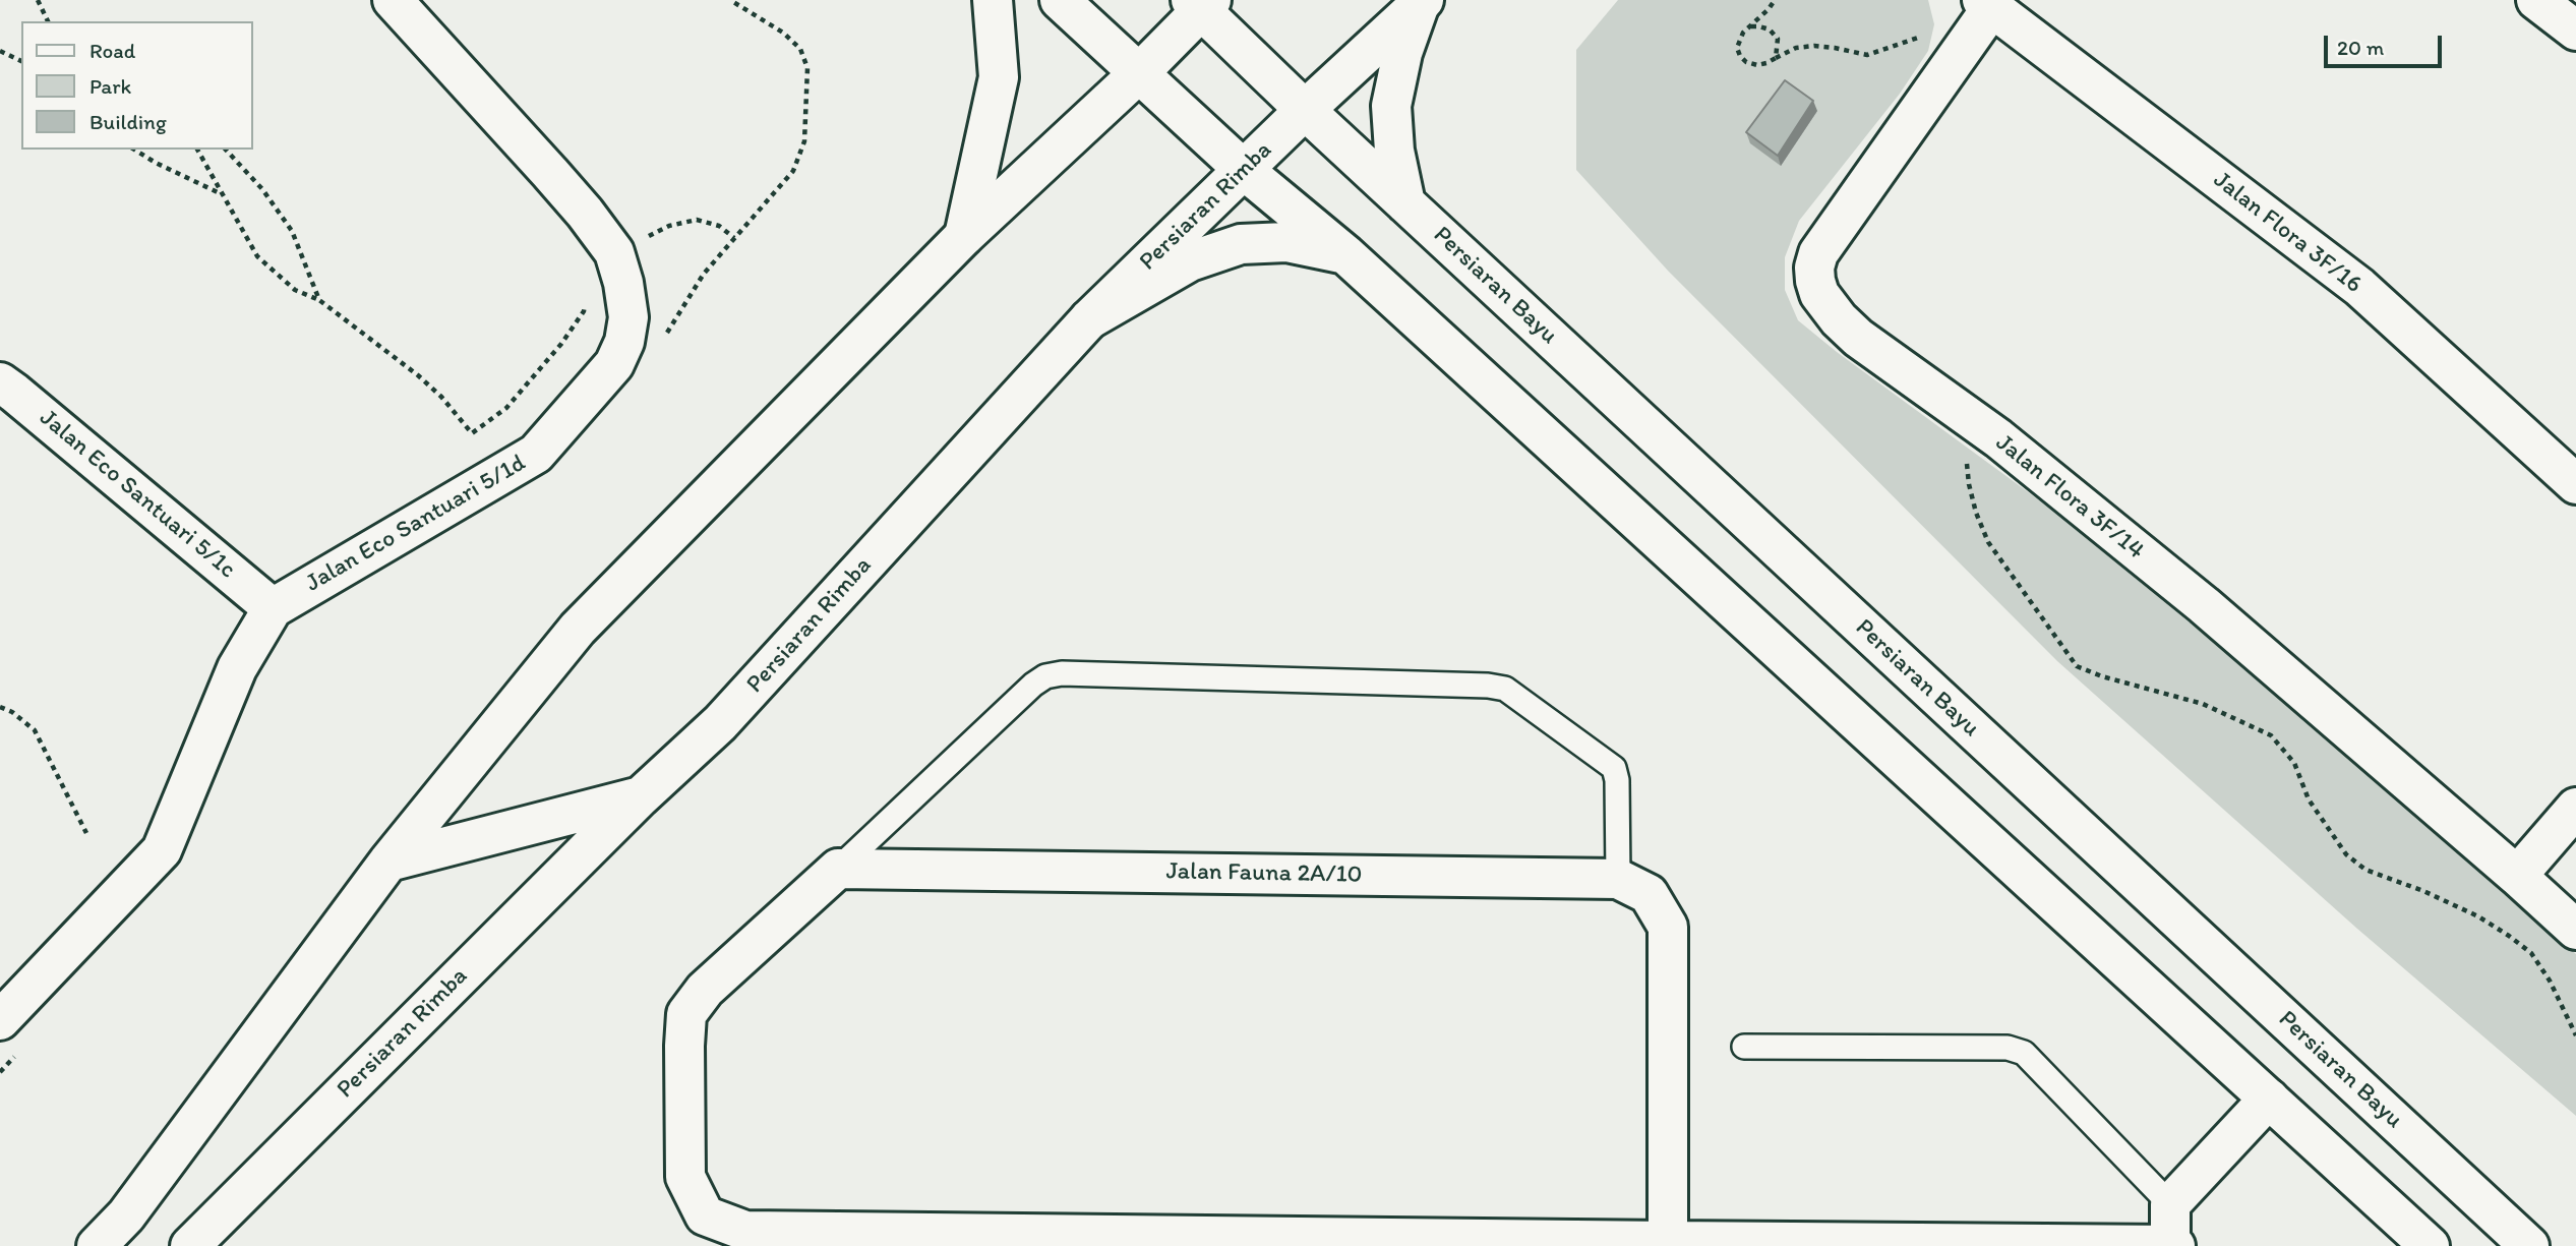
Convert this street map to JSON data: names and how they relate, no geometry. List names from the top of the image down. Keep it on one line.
{"streets":{"street":["Persiaran Rimba","Jalan Flora 3F/16","Persiaran Bayu","Jalan Eco Santuari 5/1c","Jalan Flora 3F/14","Jalan Eco Santuari 5/1d","Jalan Fauna 2A/10"]},"crossings":[["Persiaran Rimba","Persiaran Bayu"],["Jalan Flora 3F/16","Jalan Flora 3F/14"],["Jalan Eco Santuari 5/1c","Jalan Eco Santuari 5/1d"]],"legend":["Road","Park","Building"],"scale_bar":"20 m"}
